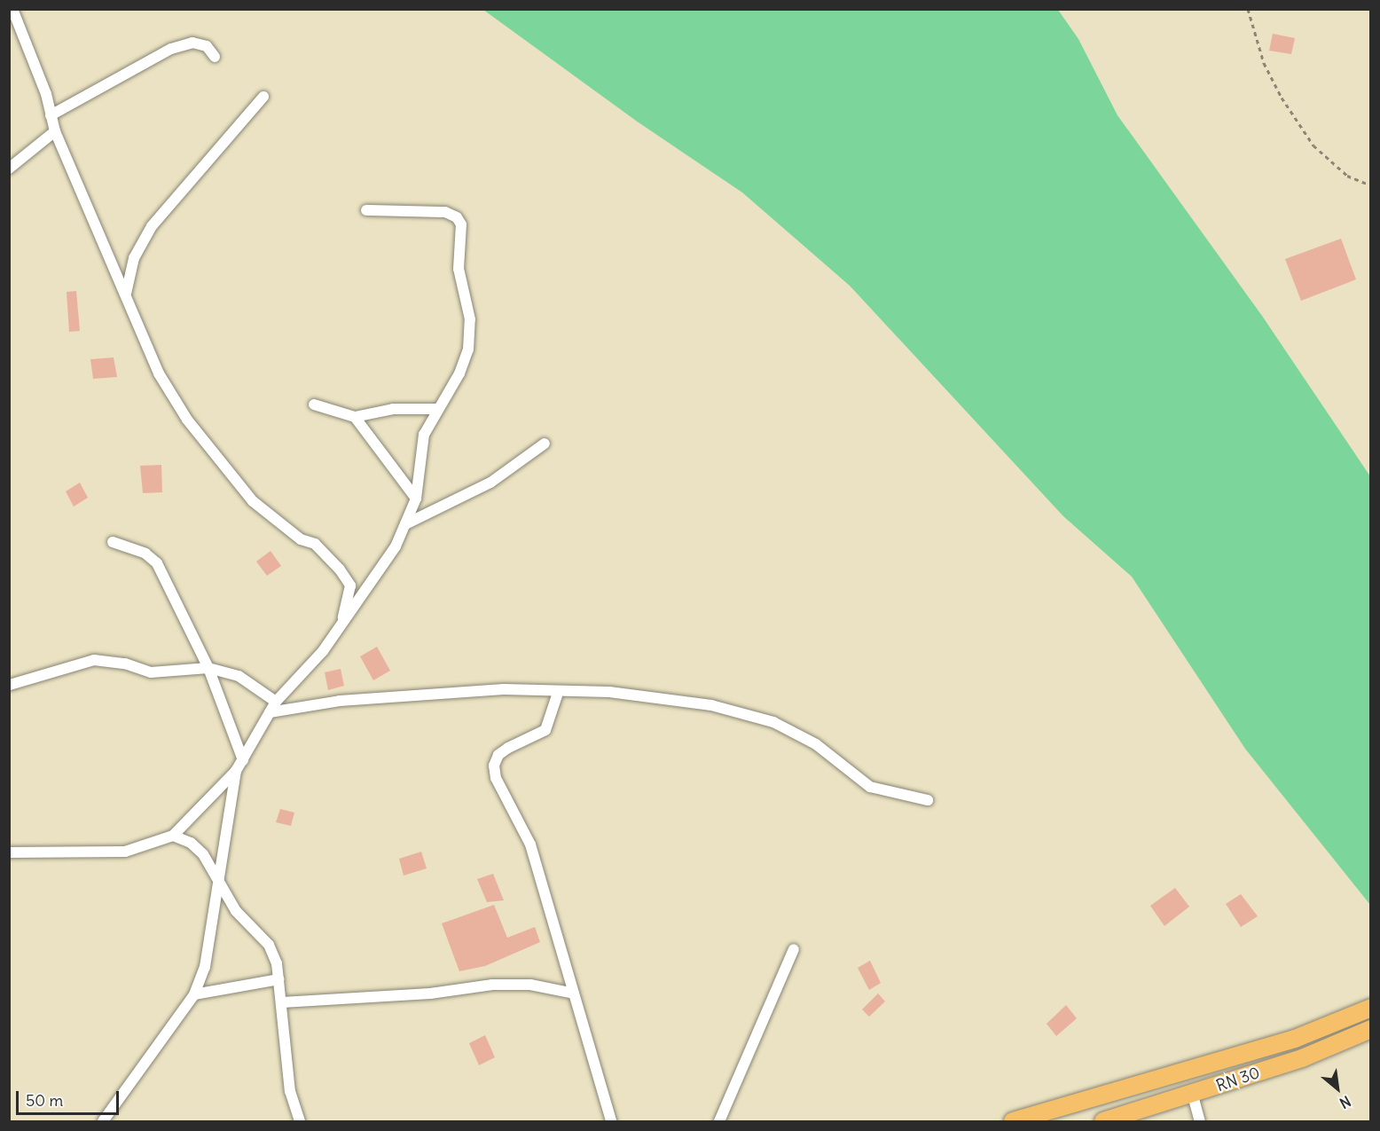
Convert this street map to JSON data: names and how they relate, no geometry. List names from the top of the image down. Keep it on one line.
{"streets":{"main road":["RN 30"]},"scale_bar":"50 m","north":"bottom right"}
